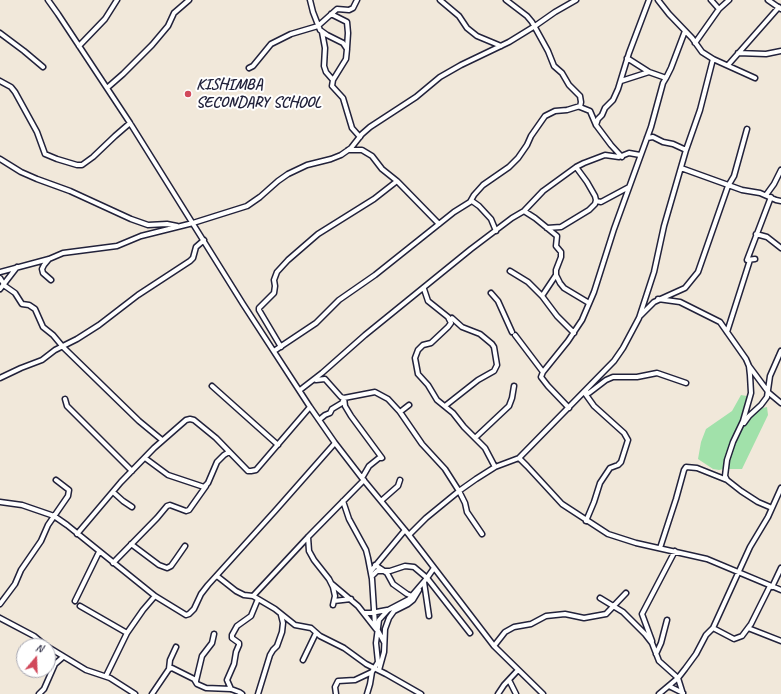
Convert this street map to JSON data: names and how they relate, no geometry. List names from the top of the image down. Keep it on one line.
{"places":["KISHIMBA SECONDARY SCHOOL"],"north":"top"}
